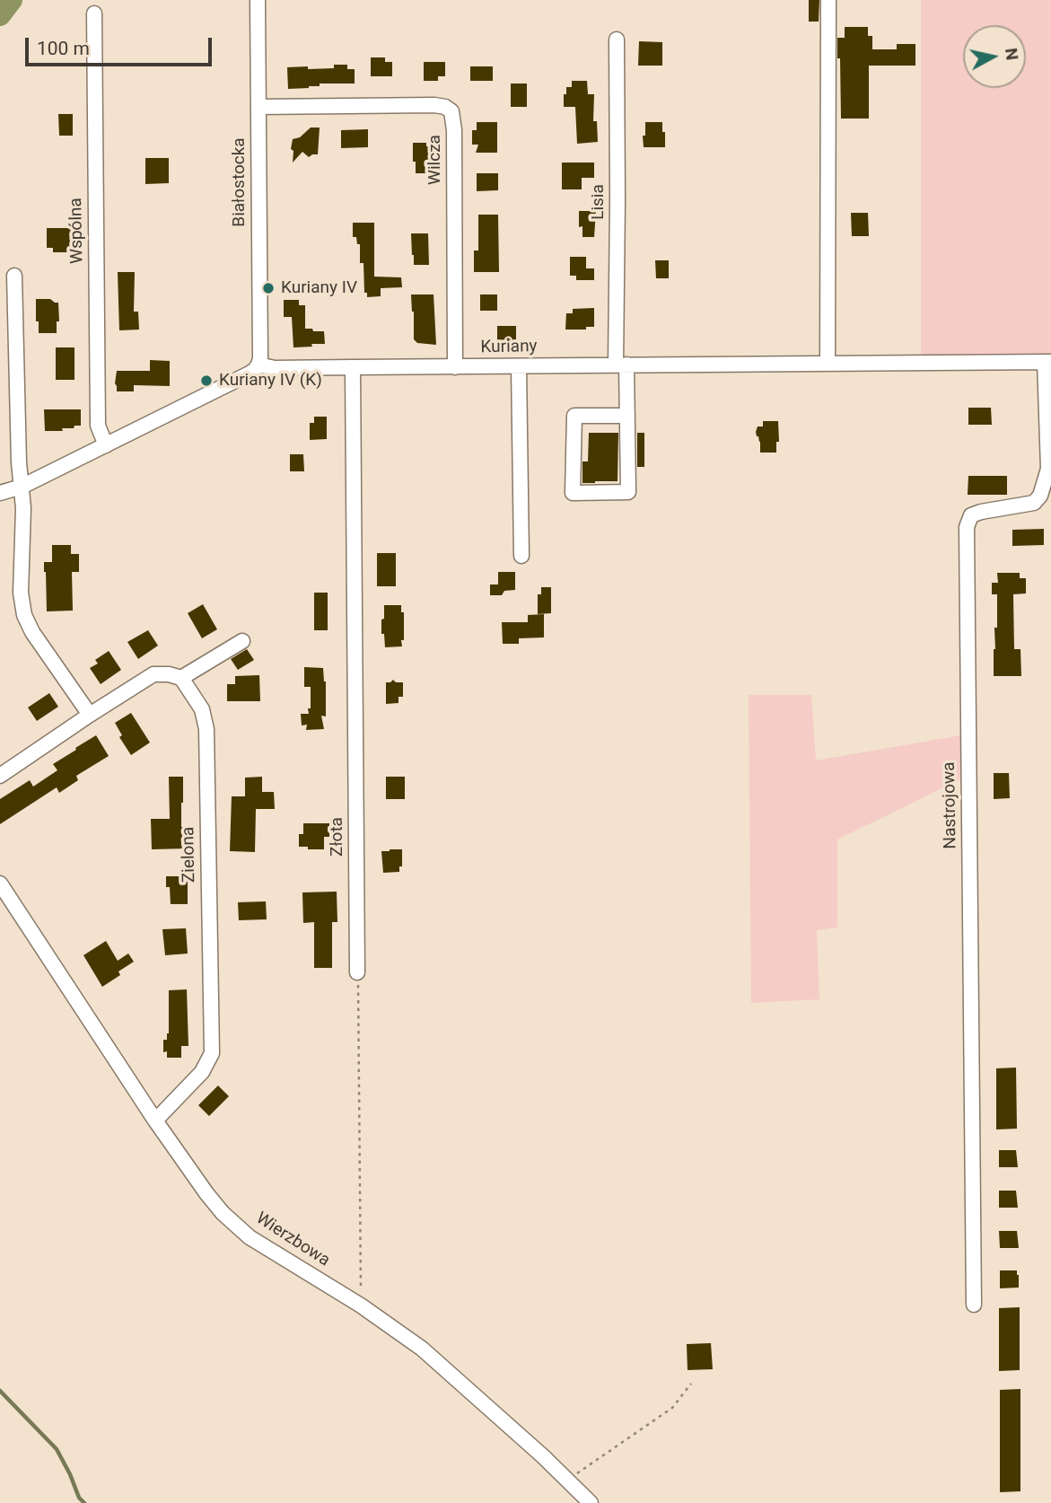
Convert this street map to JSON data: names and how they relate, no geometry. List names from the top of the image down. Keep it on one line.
{"streets":{"street":["Wilcza","Białostocka","Lisia","Wspólna","Kuriany","Nastrojowa","Złota","Zielona","Wierzbowa"]},"crossings":[["Wilcza","Białostocka"],["Wilcza","Kuriany"],["Białostocka","Kuriany"],["Lisia","Kuriany"],["Kuriany","Nastrojowa"],["Kuriany","Złota"],["Zielona","Wierzbowa"]],"places":["Kuriany IV","Kuriany IV (K)"],"scale_bar":"100 m","north":"right"}
